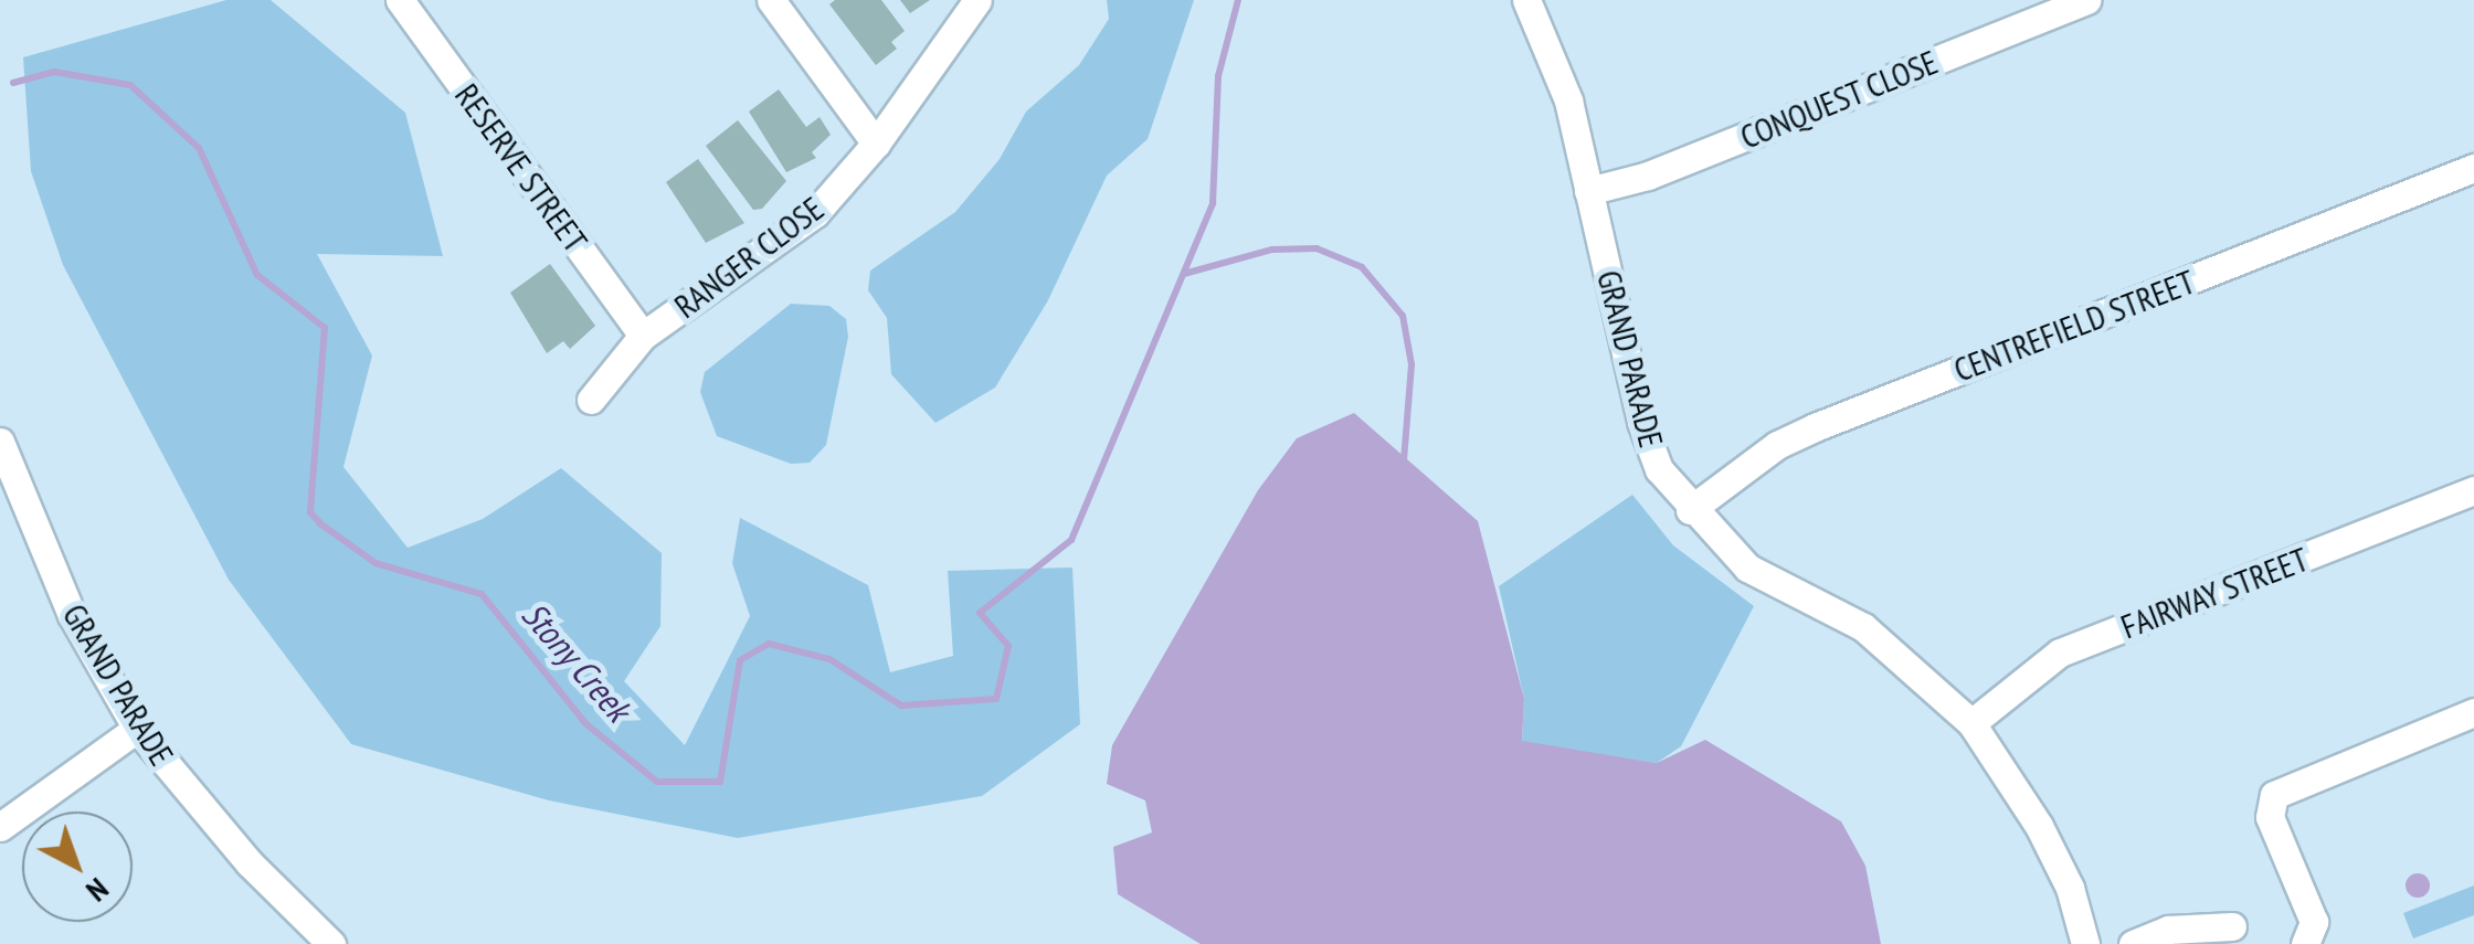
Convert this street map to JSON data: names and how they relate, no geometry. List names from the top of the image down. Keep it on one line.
{"streets":{"street":["CONQUEST CLOSE","RESERVE STREET","RANGER CLOSE","CENTREFIELD STREET","GRAND PARADE","FAIRWAY STREET"]},"crossings":[["CONQUEST CLOSE","GRAND PARADE"],["RESERVE STREET","RANGER CLOSE"],["CENTREFIELD STREET","GRAND PARADE"],["GRAND PARADE","FAIRWAY STREET"]],"water":["Stony Creek"],"north":"bottom right"}
